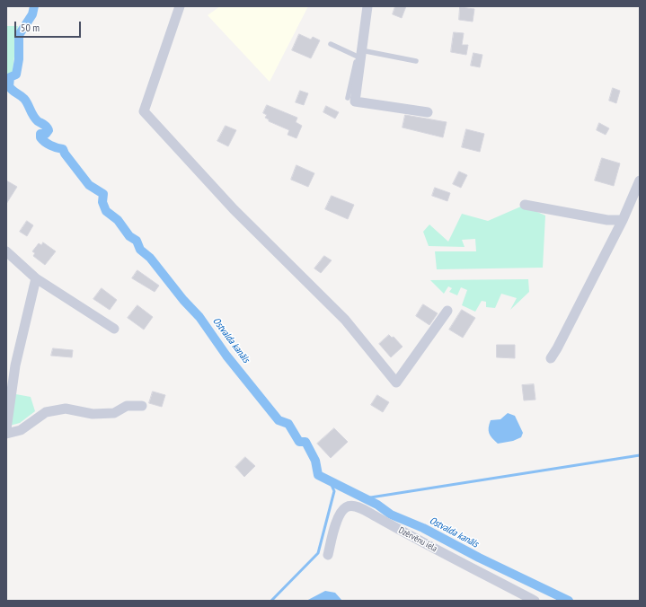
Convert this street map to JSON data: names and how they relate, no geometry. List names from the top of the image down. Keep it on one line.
{"streets":{"street":["Dzērvēnu iela"]},"water":["Ostvalda kanāls"],"scale_bar":"50 m"}
